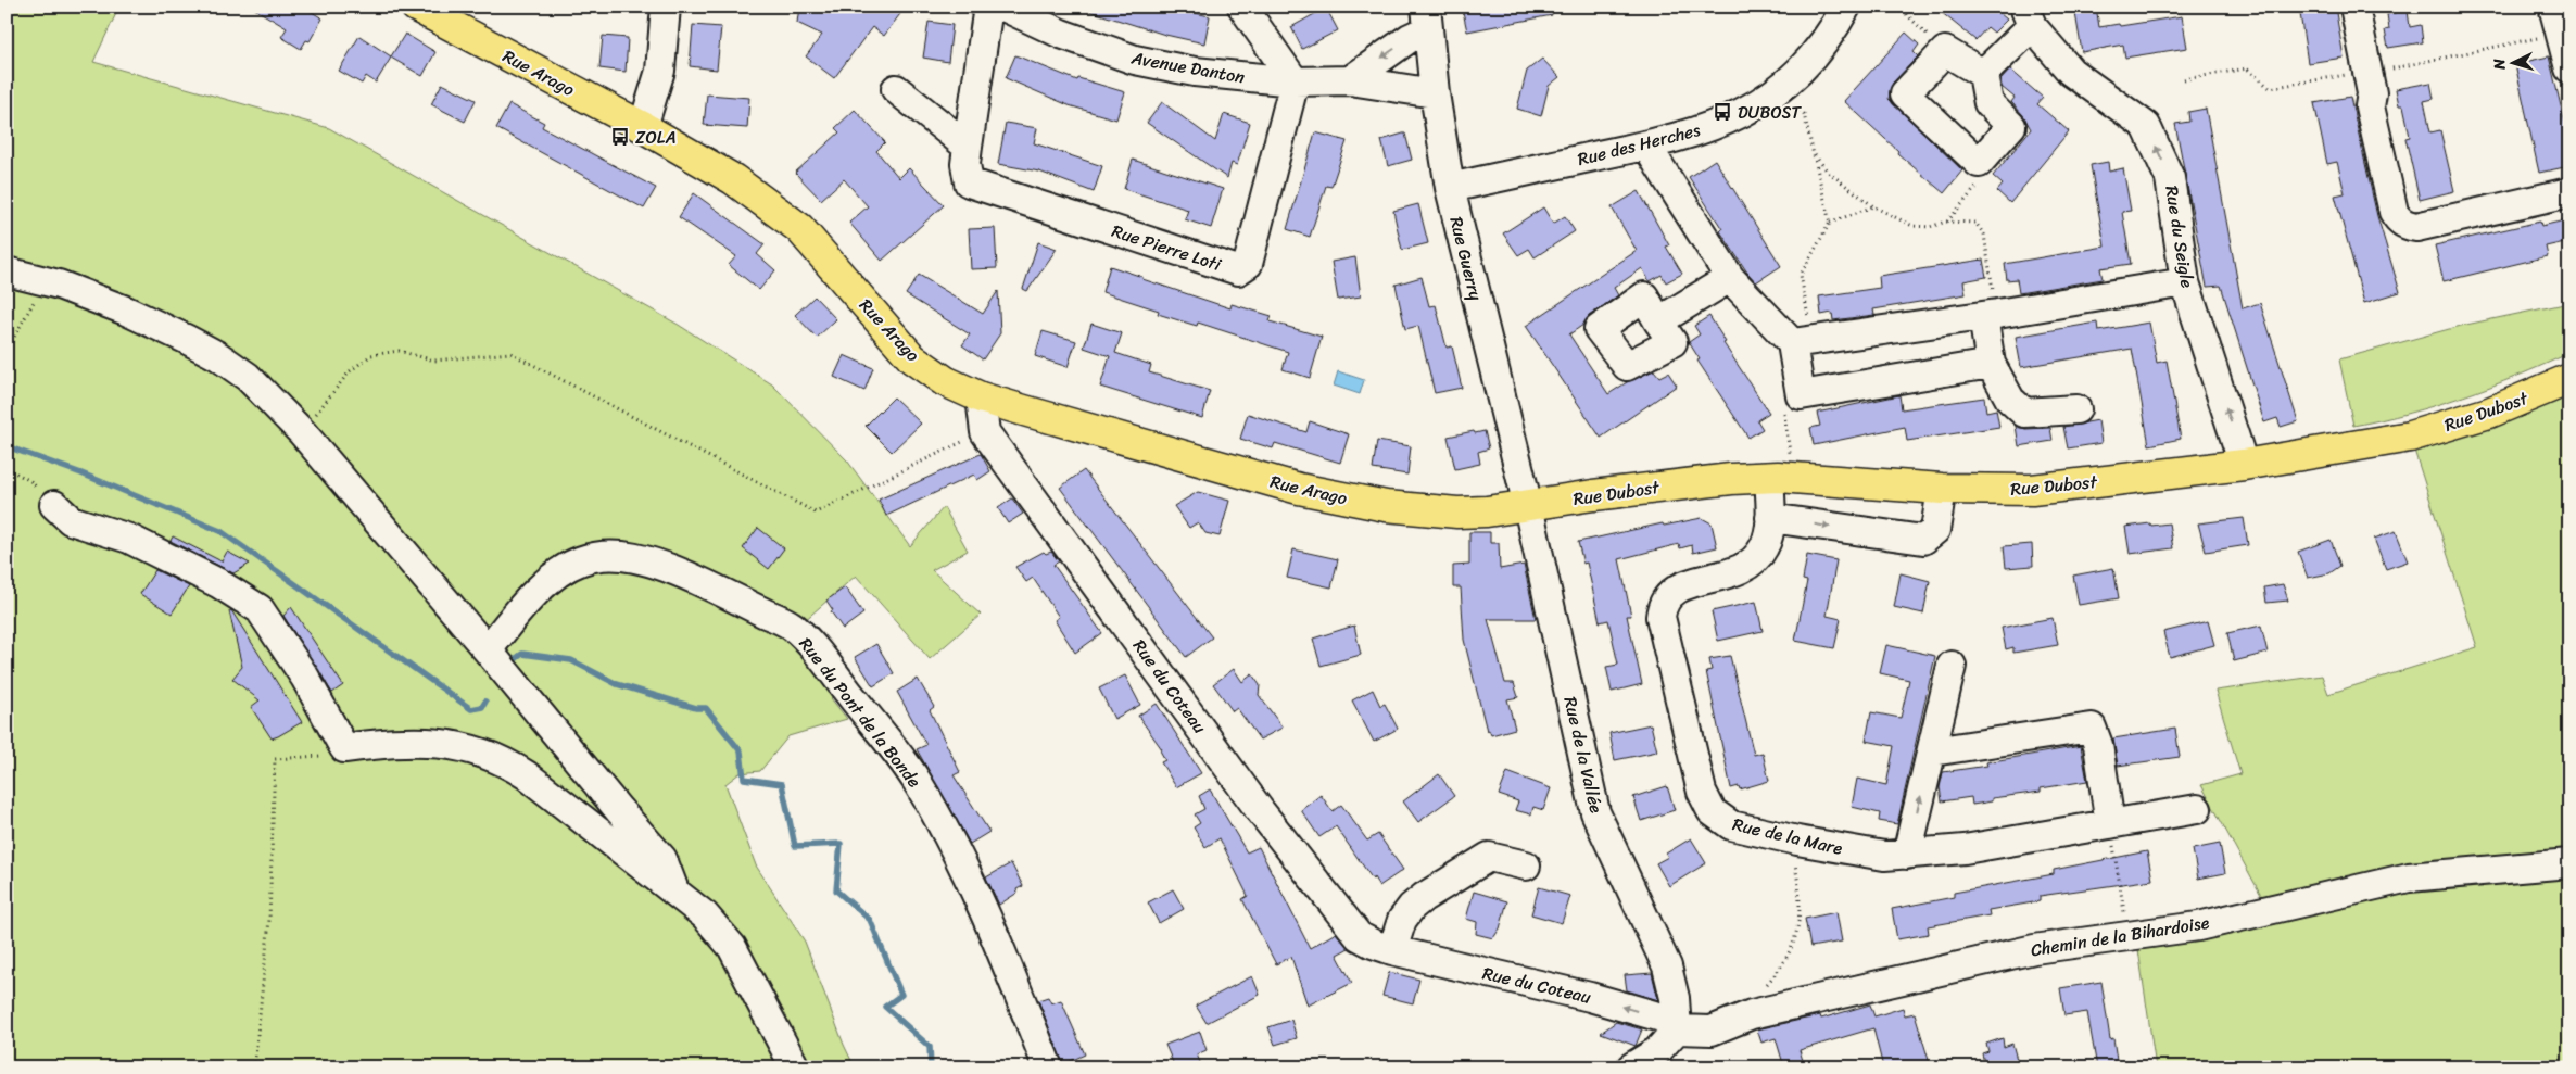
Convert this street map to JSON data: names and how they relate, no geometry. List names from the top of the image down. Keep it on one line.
{"streets":{"main road":["Rue Arago","Rue Dubost"],"street":["Avenue Danton","Rue des Herches","Rue du Seigle","Rue Pierre Loti","Rue Guerry","Rue du Coteau","Rue du Pont de la Bonde","Rue de la Vallée","Rue de la Mare","Chemin de la Bihardoise"]},"crossings":[["Avenue Danton","Rue Pierre Loti"],["Avenue Danton","Rue Guerry"],["Rue Arago","Rue Guerry"],["Rue Arago","Rue Dubost"],["Rue Arago","Rue du Coteau"],["Rue Arago","Rue de la Vallée"],["Rue des Herches","Rue Guerry"],["Rue du Seigle","Rue Dubost"],["Rue Guerry","Rue Dubost"],["Rue Guerry","Rue de la Vallée"],["Rue Dubost","Rue de la Vallée"],["Rue Dubost","Rue de la Mare"],["Rue du Coteau","Rue de la Vallée"],["Rue du Coteau","Chemin de la Bihardoise"],["Rue de la Vallée","Chemin de la Bihardoise"]],"one_way":["Rue du Seigle"],"places":{"bus stop":["DUBOST","ZOLA"]},"north":"left"}
